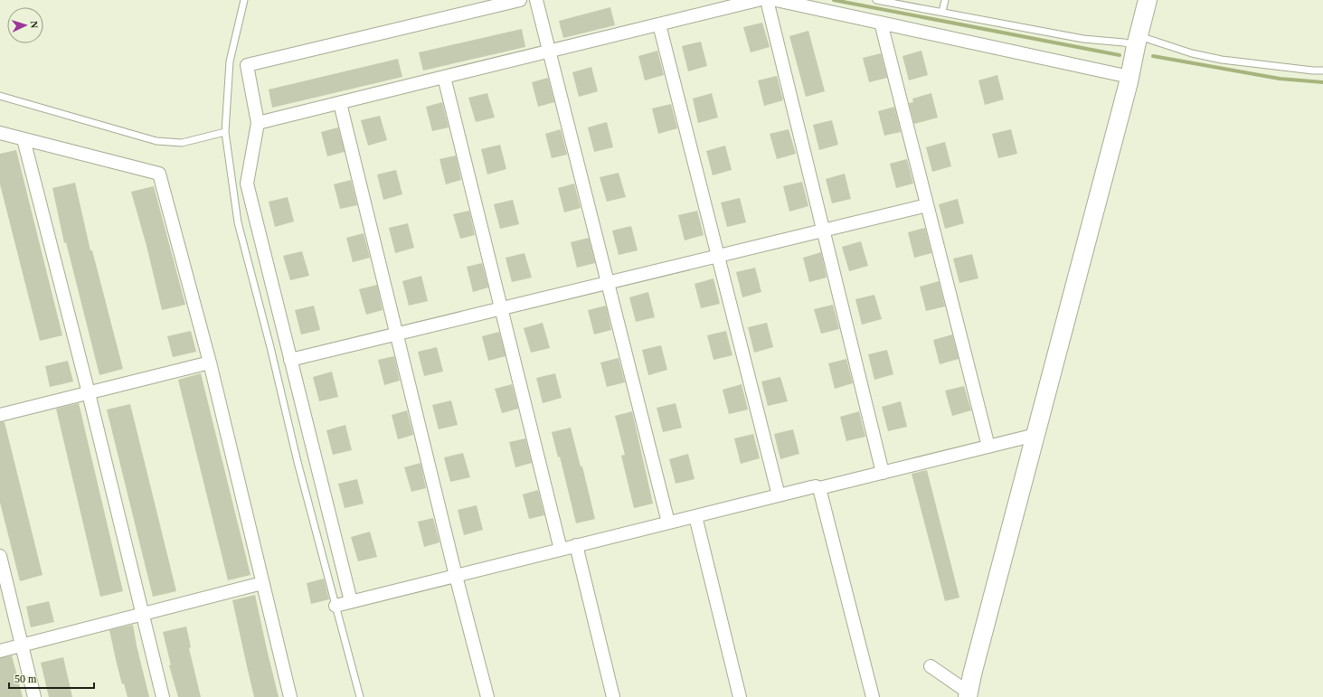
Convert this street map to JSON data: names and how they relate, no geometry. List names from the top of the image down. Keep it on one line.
{"scale_bar":"50 m","north":"right"}
